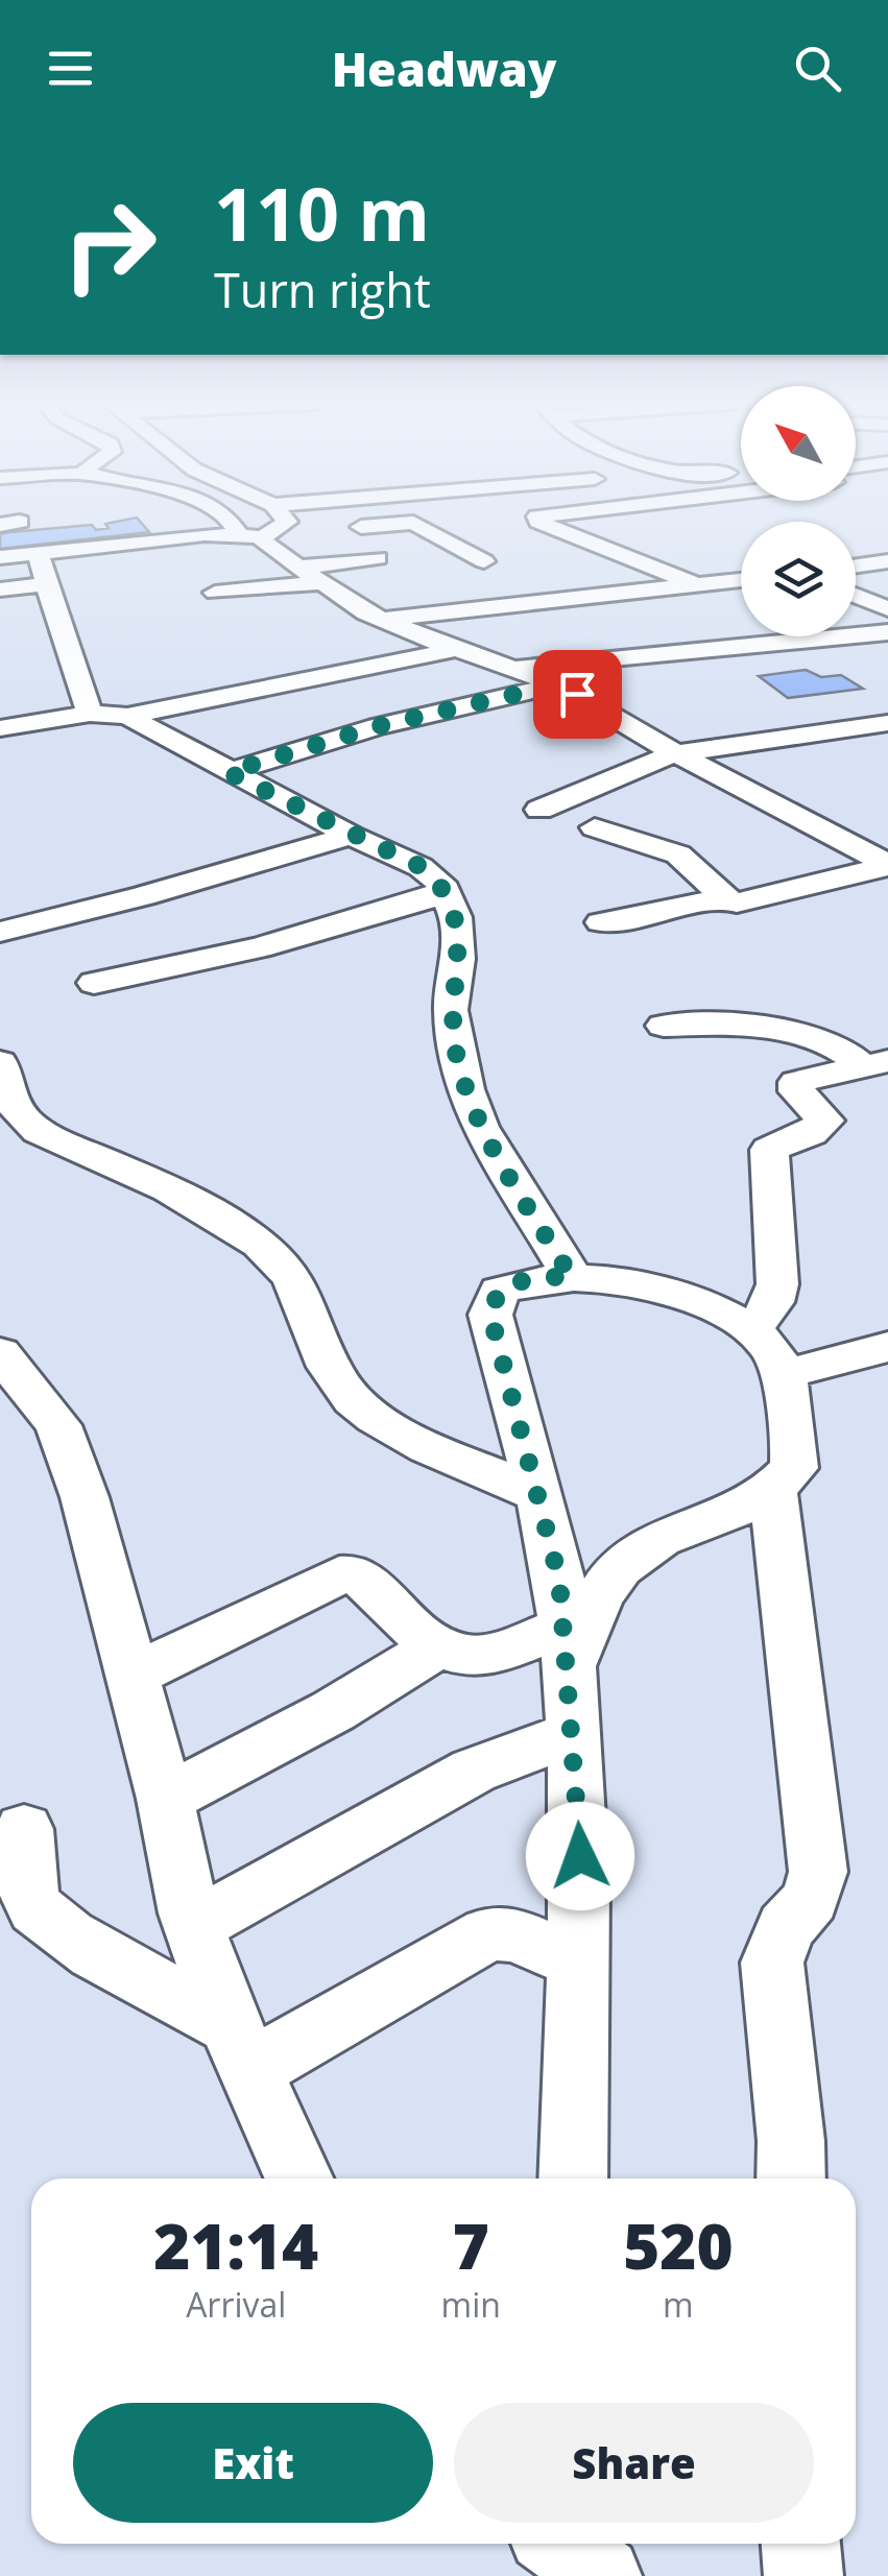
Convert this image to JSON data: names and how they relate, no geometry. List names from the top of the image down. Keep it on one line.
{"north":"top left","page":{"header":"Headway","turn":["110 m","Turn right"],"eta":["21:14","Arrival","7","min","520","m"],"buttons":["Exit","Share"]}}
